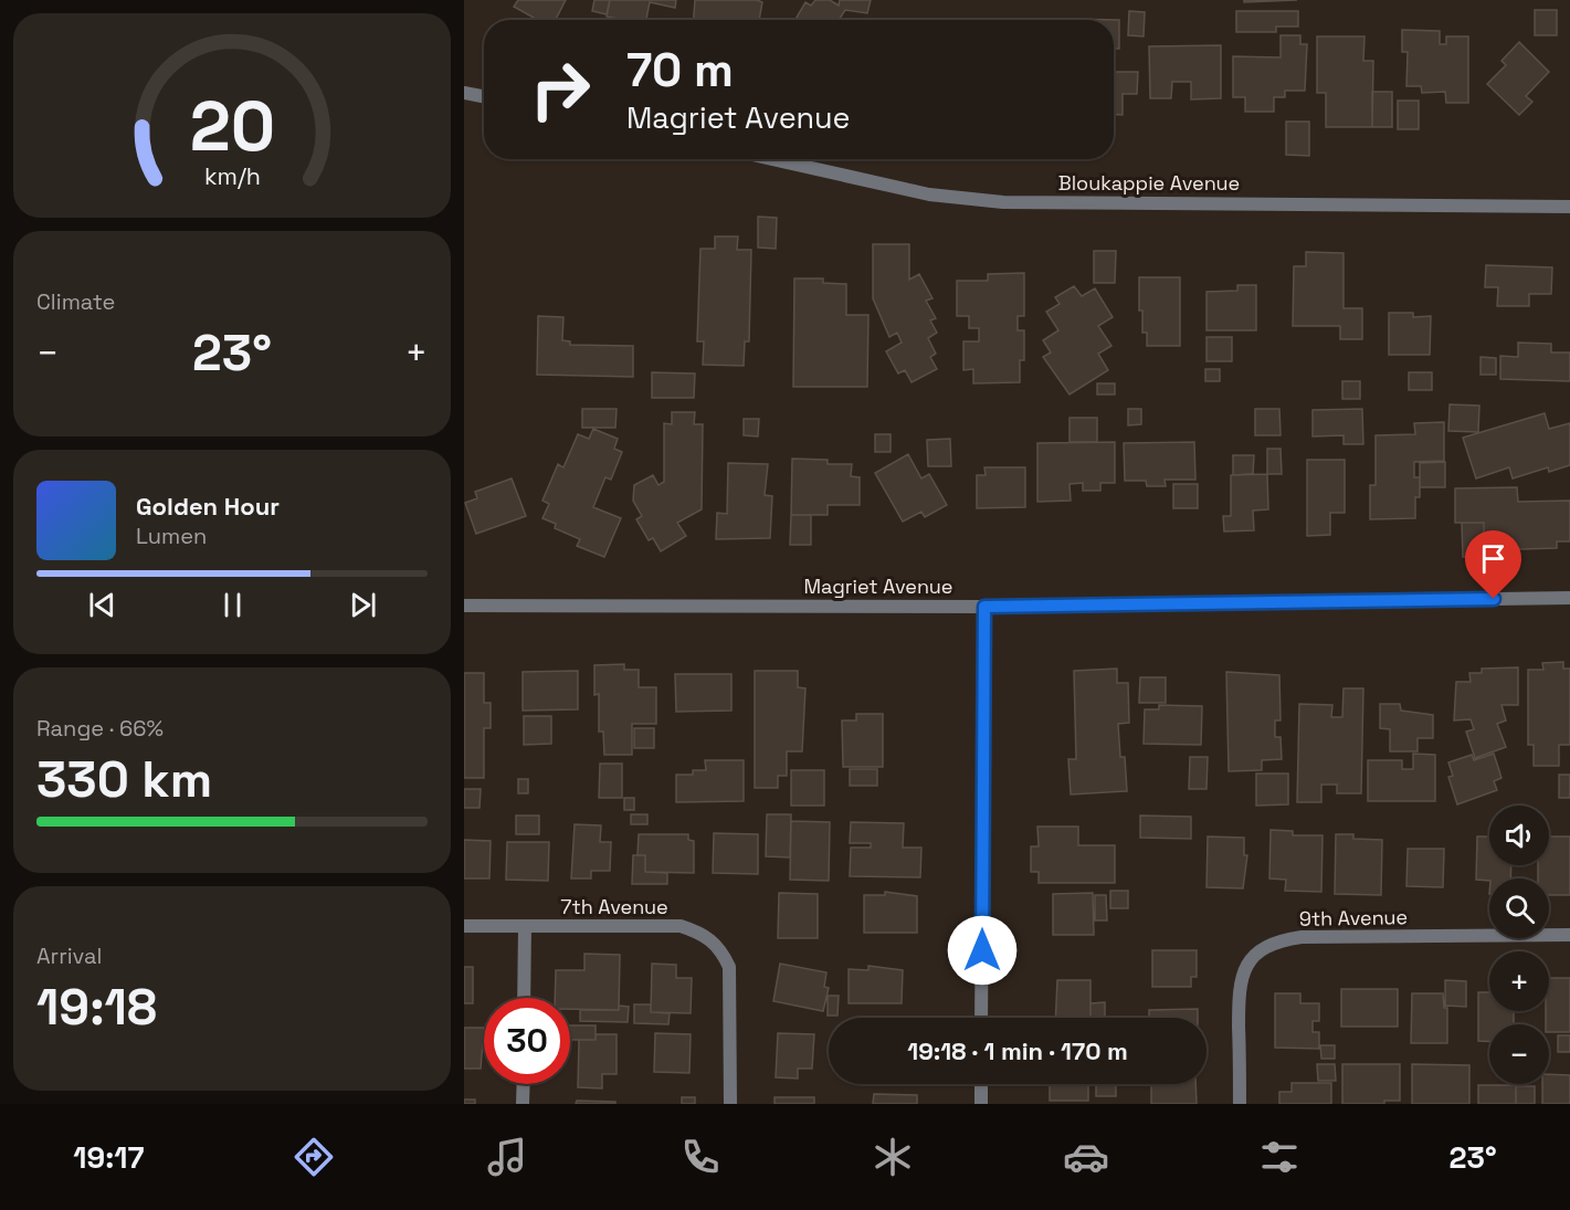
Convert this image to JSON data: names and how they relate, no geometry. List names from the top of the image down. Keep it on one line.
{"streets":{"street":["Bloukappie Avenue","Magriet Avenue","7th Avenue","9th Avenue"]},"page":{"turn":["70 m","Magriet Avenue"],"tile":["Climate",["Range · 66%","330 km"],["Arrival","19:18"]],"heat":["−","23°","+"],"song":["Golden Hour","Lumen"],"map_buttons":["+","−"],"limit":"30","trip":"19:18 · 1 min · 170 m","tabs":["19:17","23°"],"gauge":["20","km/h"]}}
